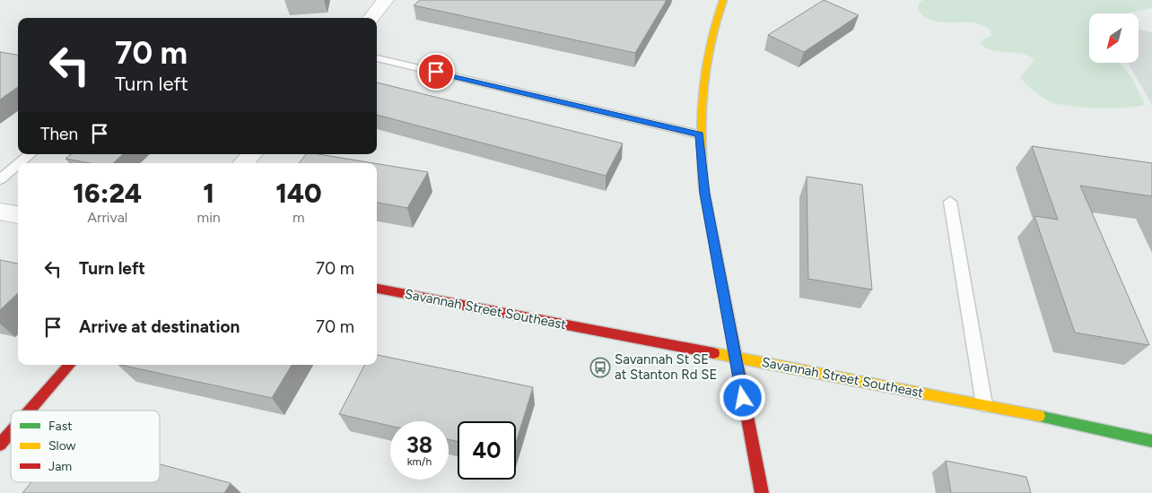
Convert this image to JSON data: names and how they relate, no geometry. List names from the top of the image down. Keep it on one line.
{"streets":{"street":["Savannah Street Southeast"]},"places":{"bus stop":["Savannah St SE at Stanton Rd SE"]},"legend":["Fast","Slow","Jam"],"north":"bottom left","page":{"turn":["70 m","Turn left"],"then":"Then","eta":["16:24","Arrival","1","min","140","m"],"list":[{"name":"Turn left","value":"70 m"},{"name":"Arrive at destination","value":"70 m"}],"speed":"38 km/h","limit":"40"}}
